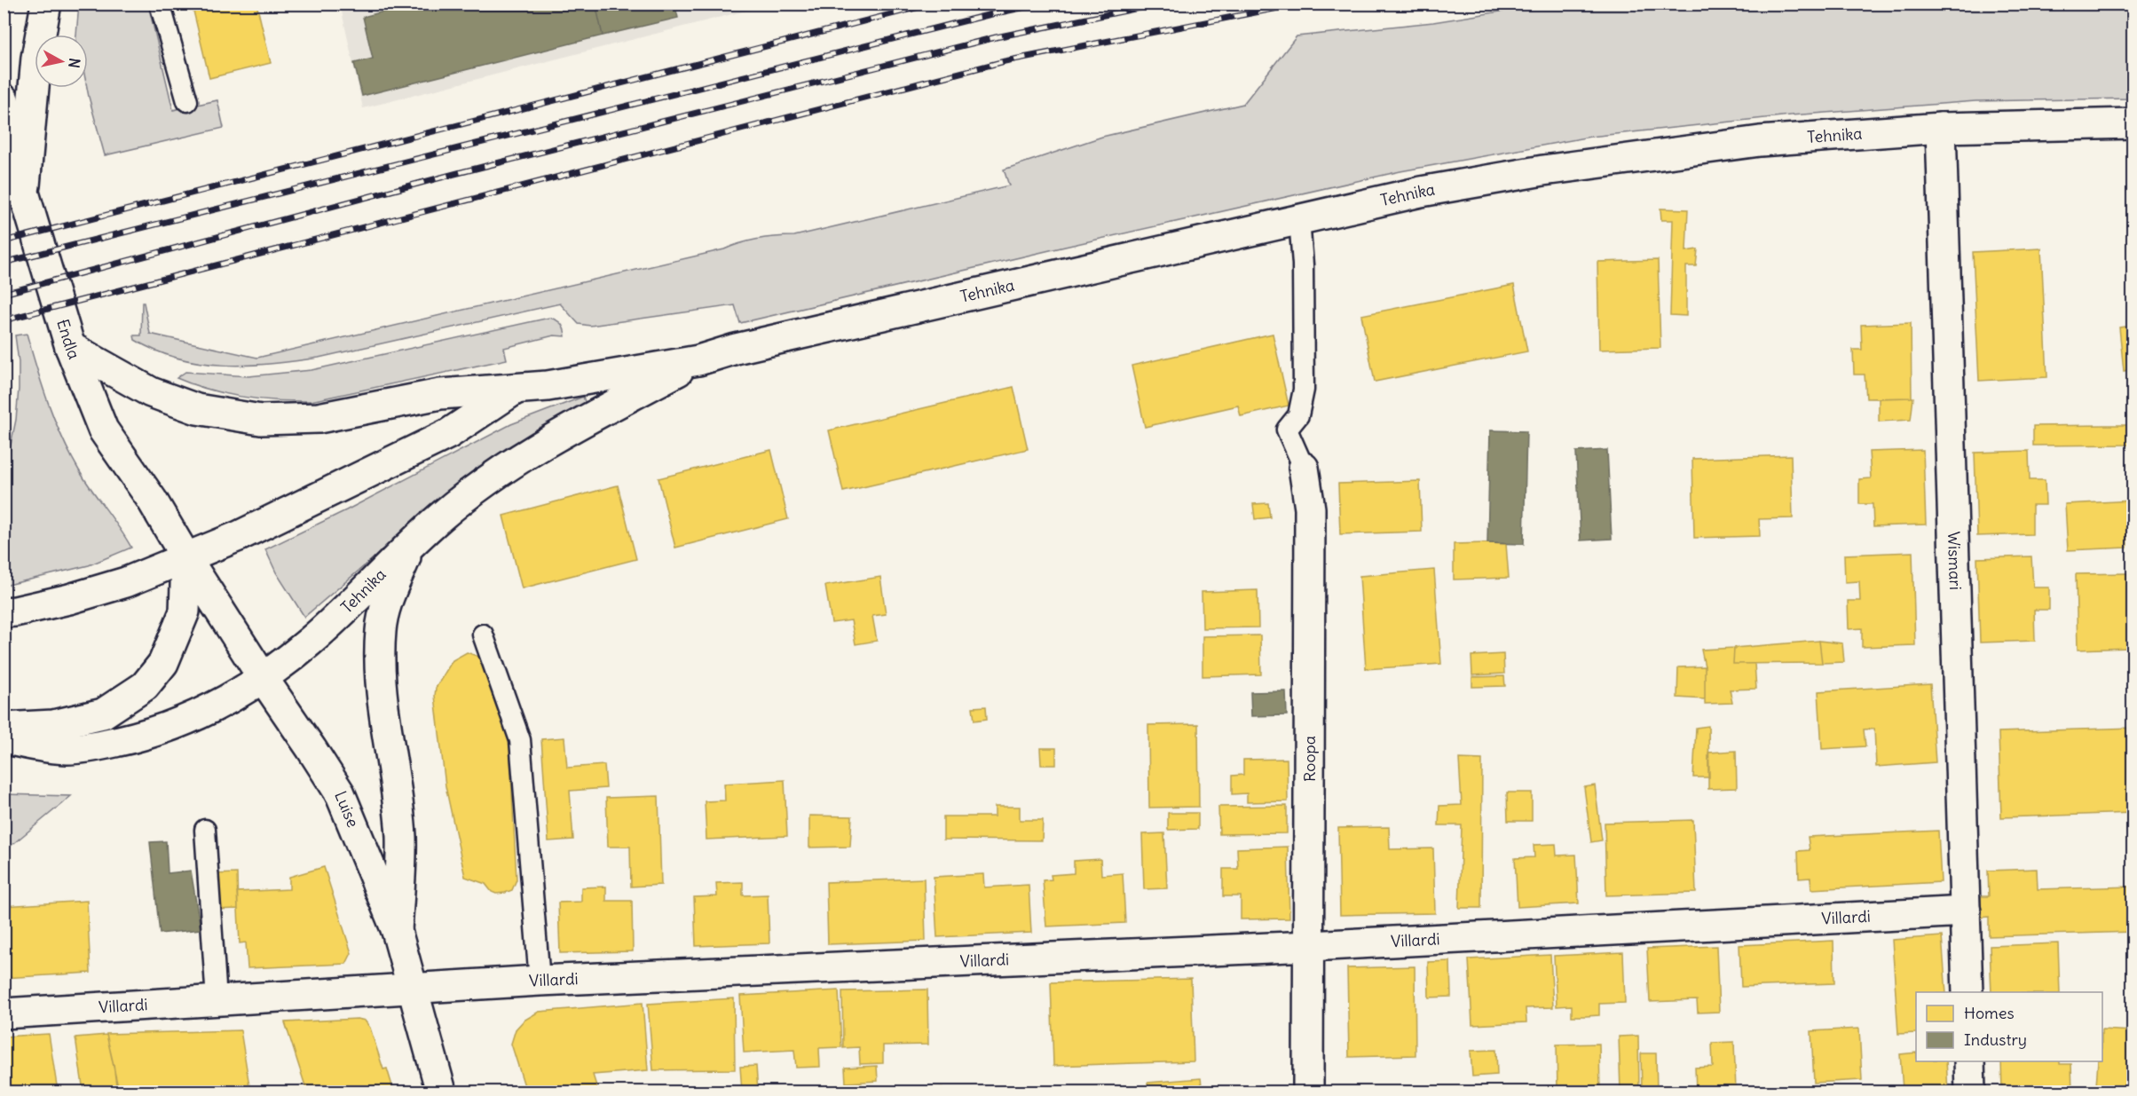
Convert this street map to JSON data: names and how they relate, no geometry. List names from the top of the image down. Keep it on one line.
{"streets":{"main road":["Tehnika","Endla","Wismari","Roopa","Luise","Villardi"]},"crossings":[["Tehnika","Endla"],["Tehnika","Wismari"],["Tehnika","Roopa"],["Tehnika","Luise"],["Endla","Luise"],["Wismari","Villardi"],["Roopa","Villardi"],["Luise","Villardi"]],"legend":["Homes","Industry"],"north":"right"}
